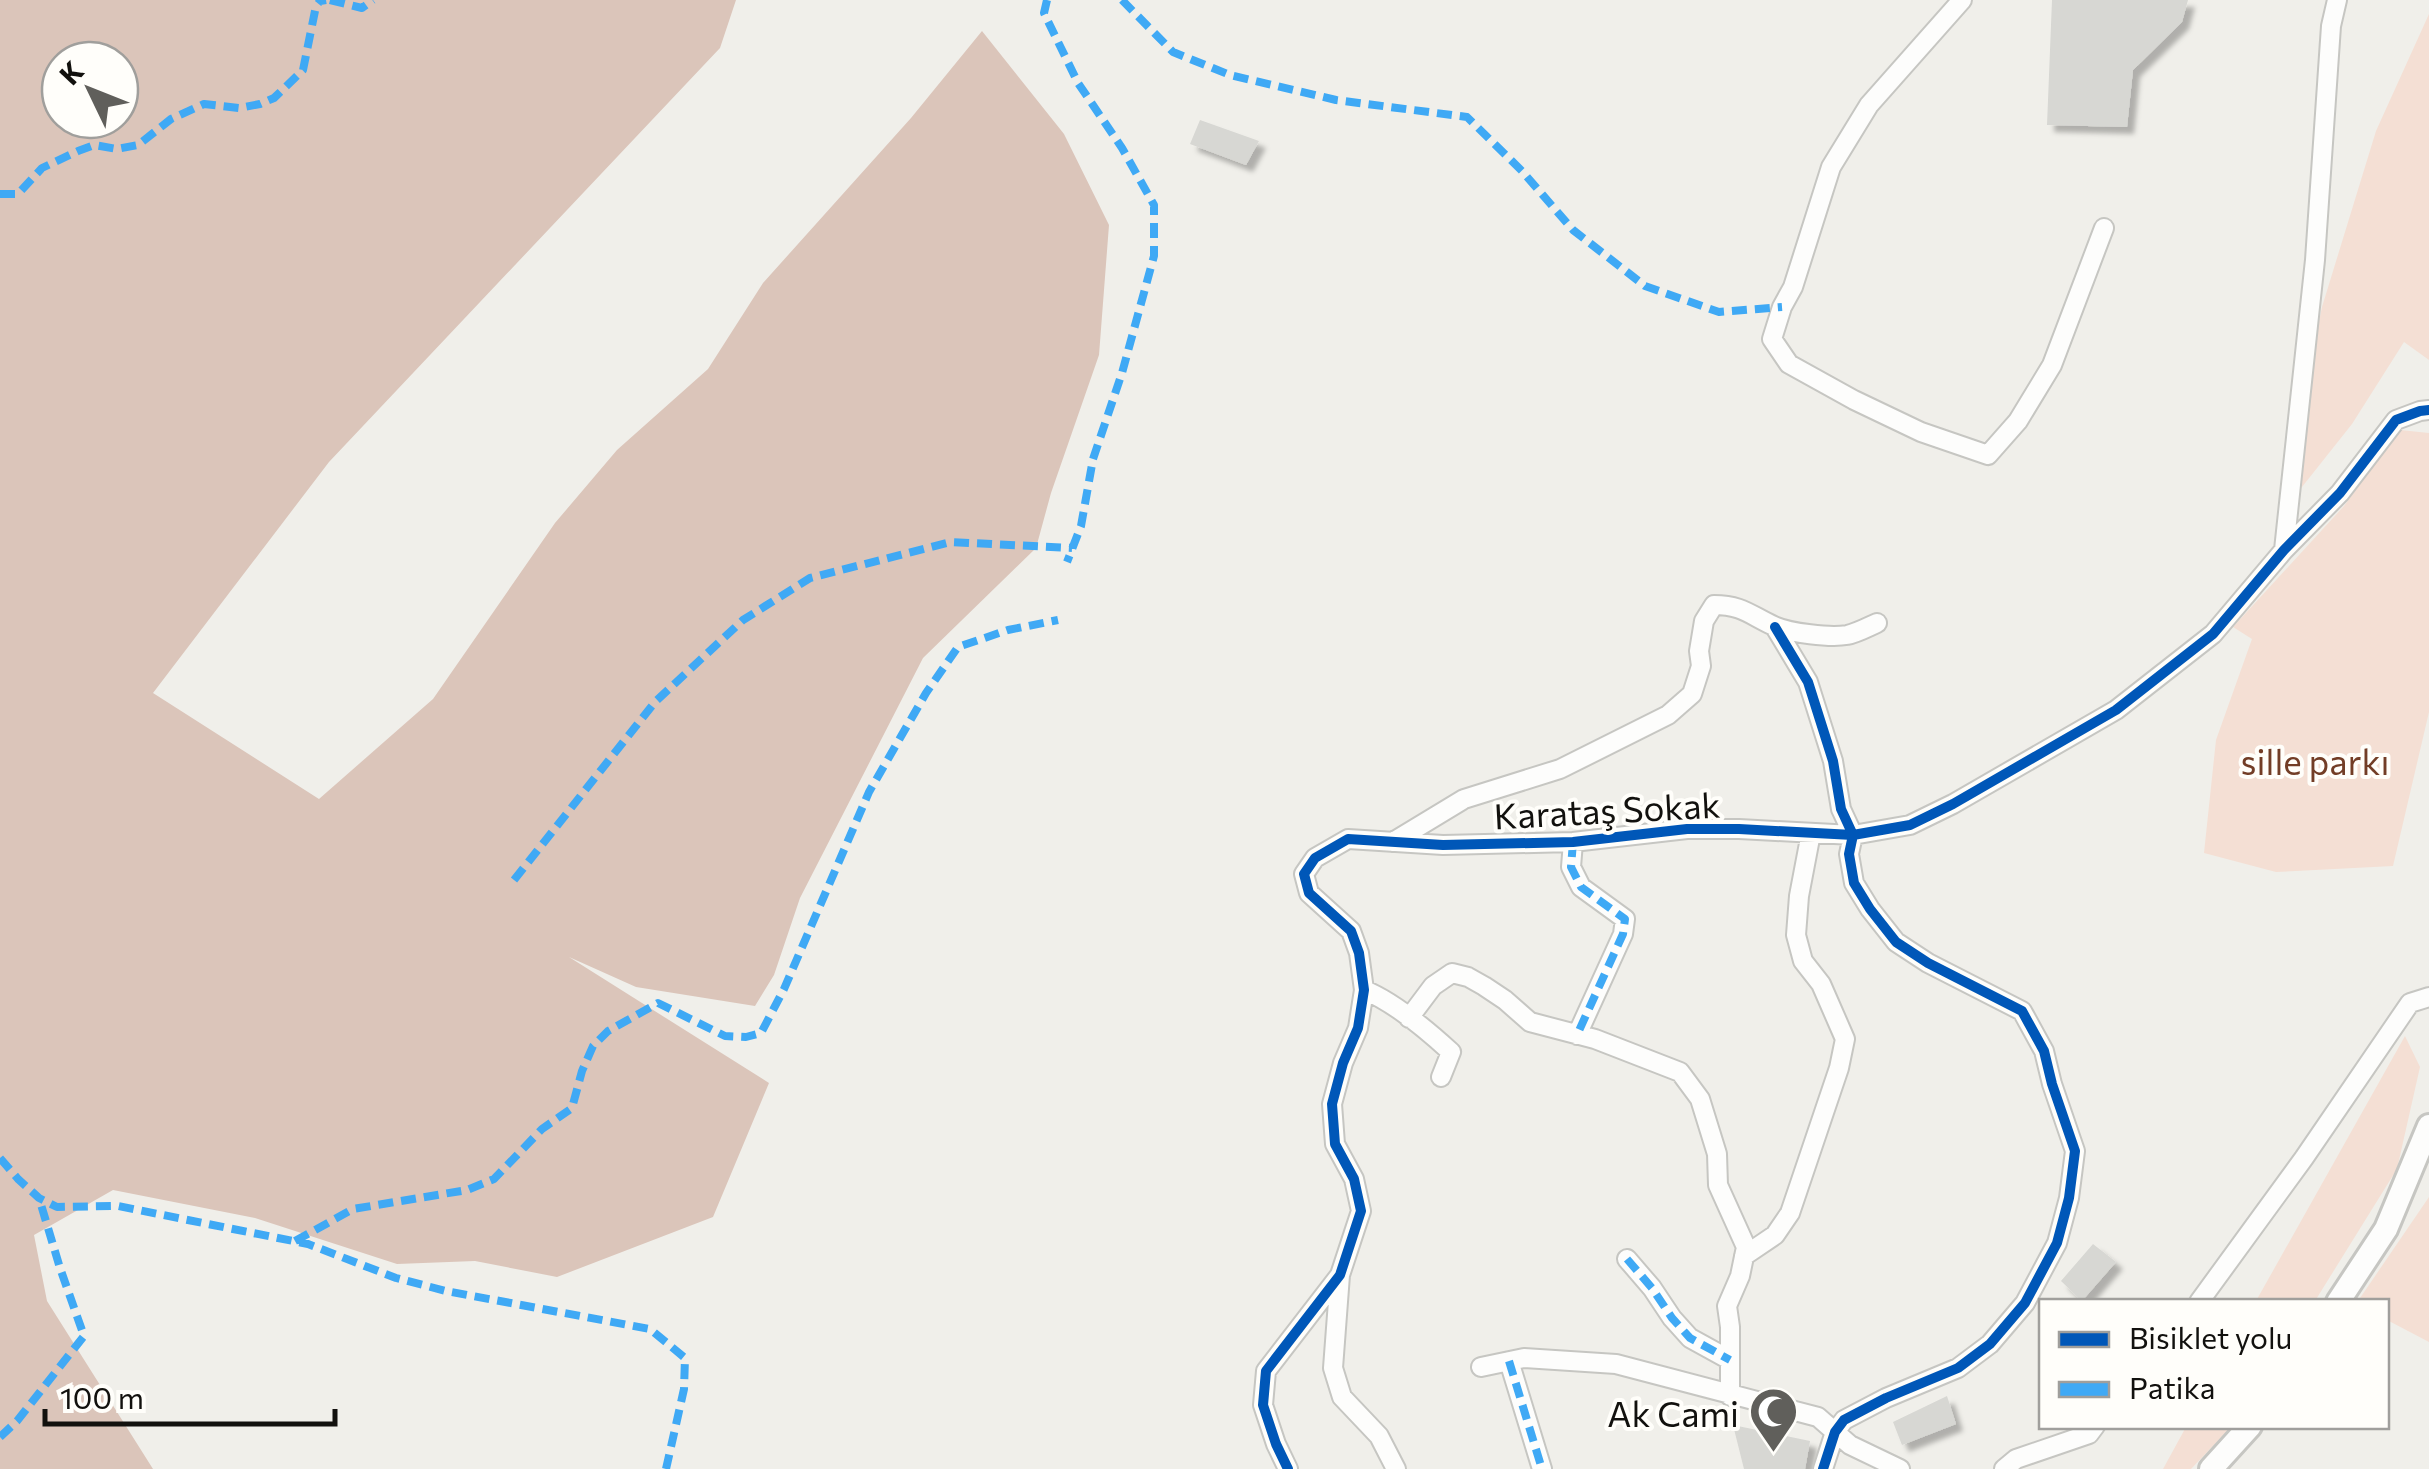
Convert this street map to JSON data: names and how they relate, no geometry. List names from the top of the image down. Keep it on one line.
{"streets":{"street":["Karataş Sokak"]},"parks":["sille parkı"],"places":{"mosque":["Ak Cami"]},"legend":["Bisiklet yolu","Patika"],"scale_bar":"100 m","north":"top left"}
